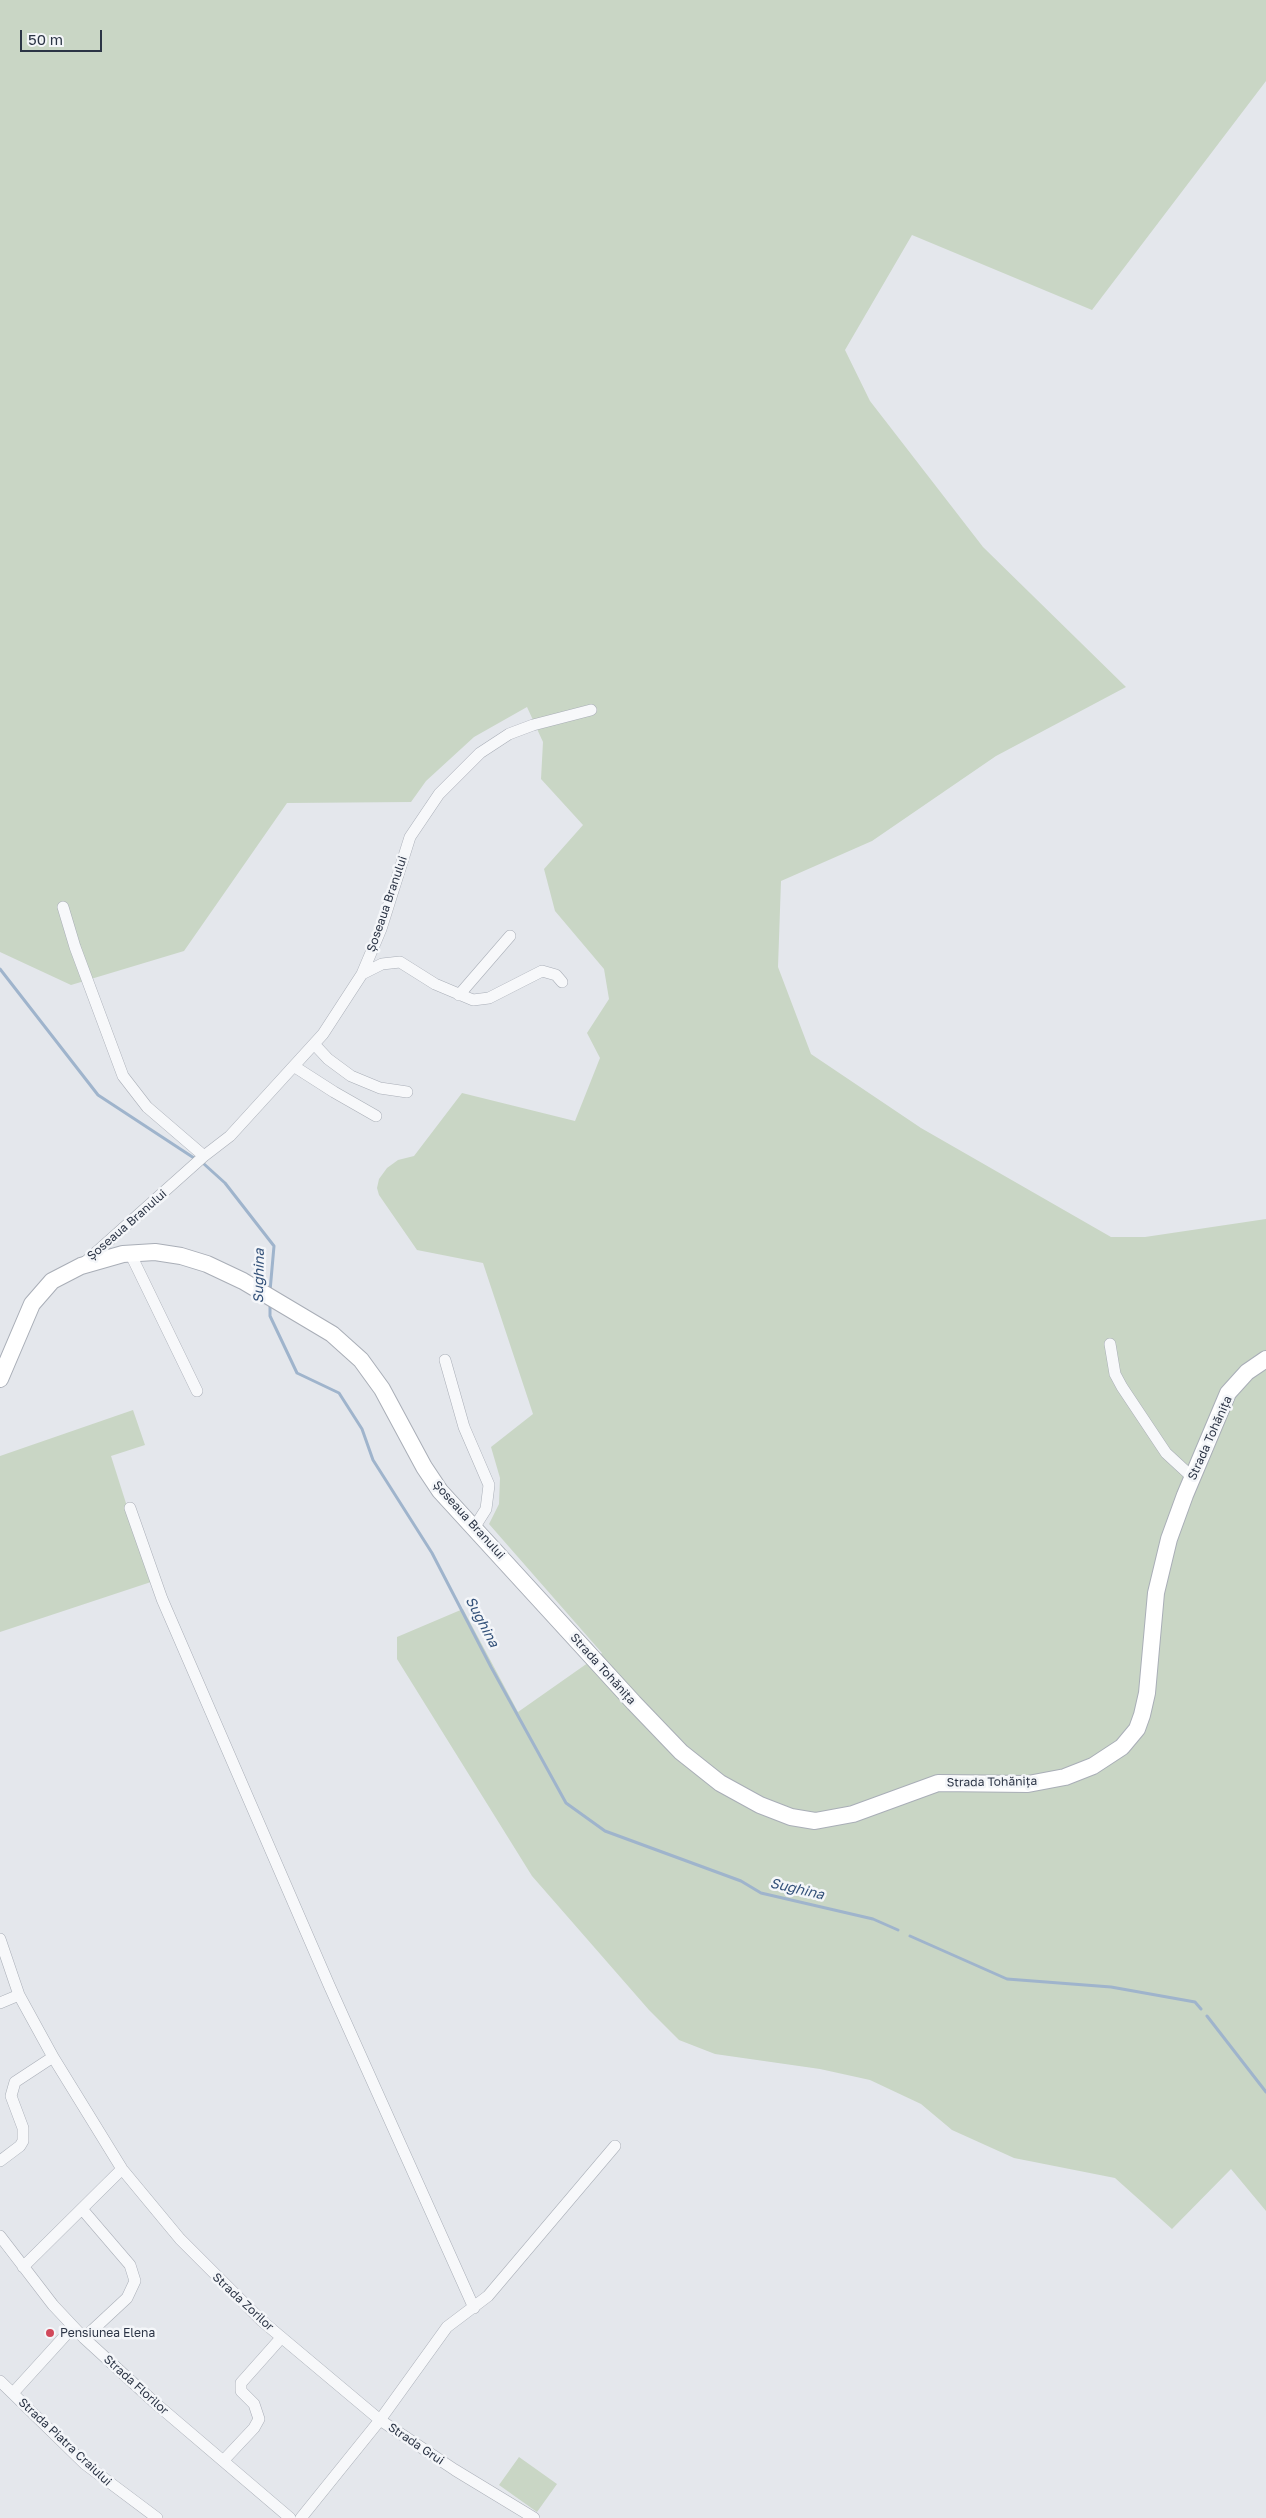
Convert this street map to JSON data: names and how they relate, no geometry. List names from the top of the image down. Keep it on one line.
{"streets":{"main road":["Șoseaua Branului","Strada Tohănița"],"street":["Strada Zorilor","Strada Florilor","Strada Piatra Craiului","Strada Grui"]},"crossings":[["Șoseaua Branului","Strada Tohănița"],["Strada Zorilor","Strada Grui"]],"water":["Sughina"],"places":["Pensiunea Elena"],"scale_bar":"50 m"}
